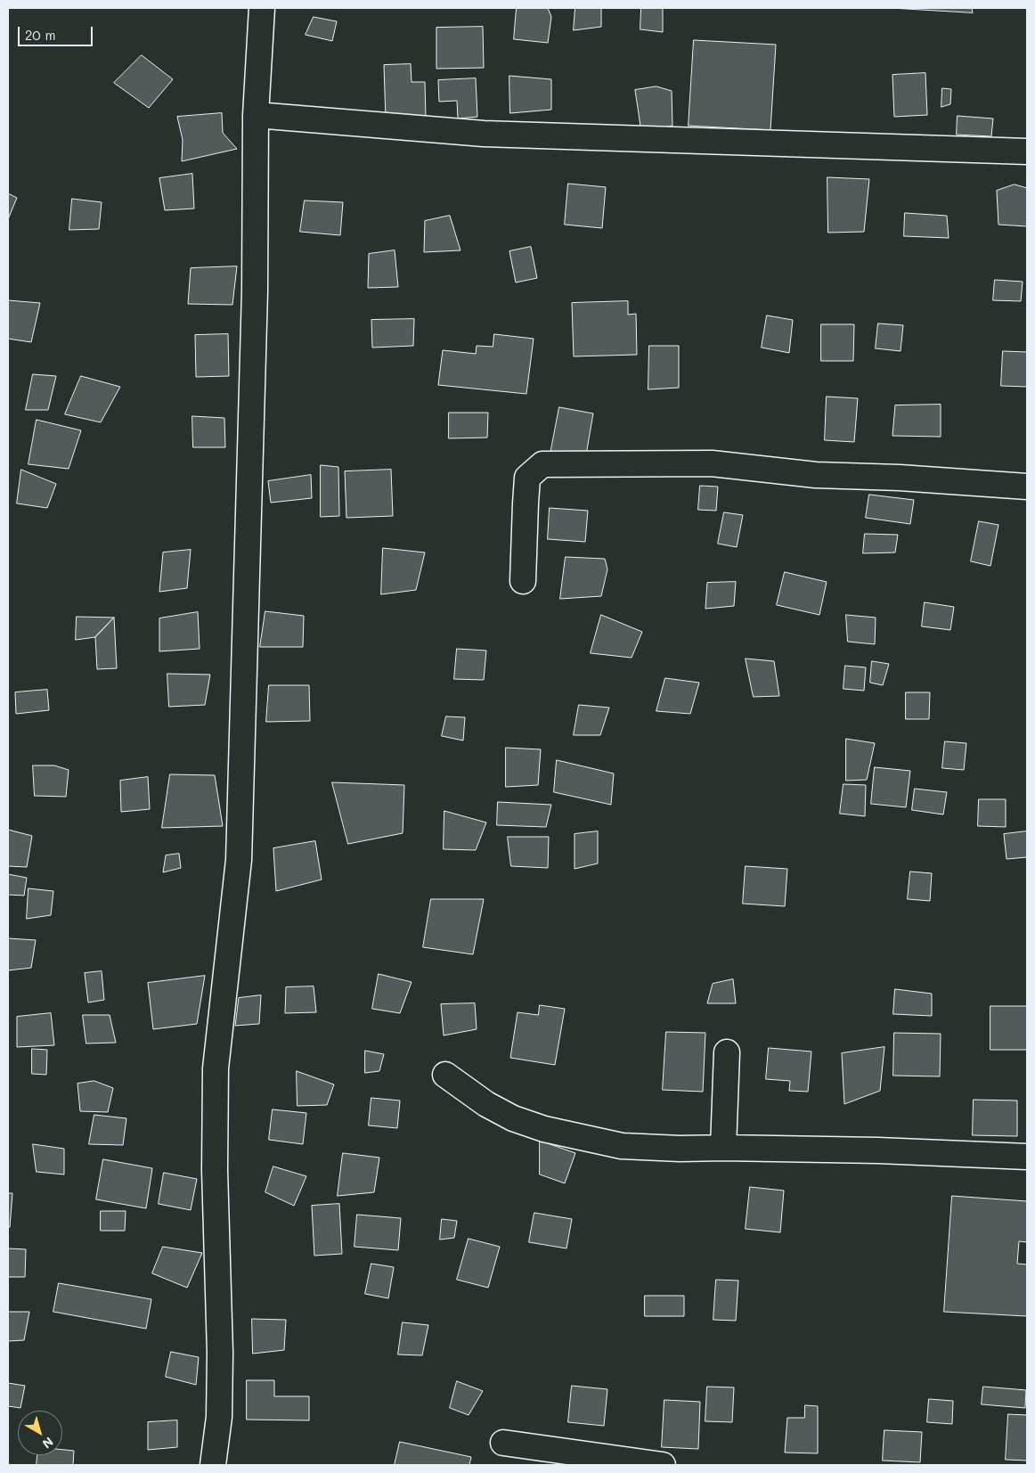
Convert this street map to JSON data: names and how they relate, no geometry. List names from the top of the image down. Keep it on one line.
{"scale_bar":"20 m","north":"bottom right"}
